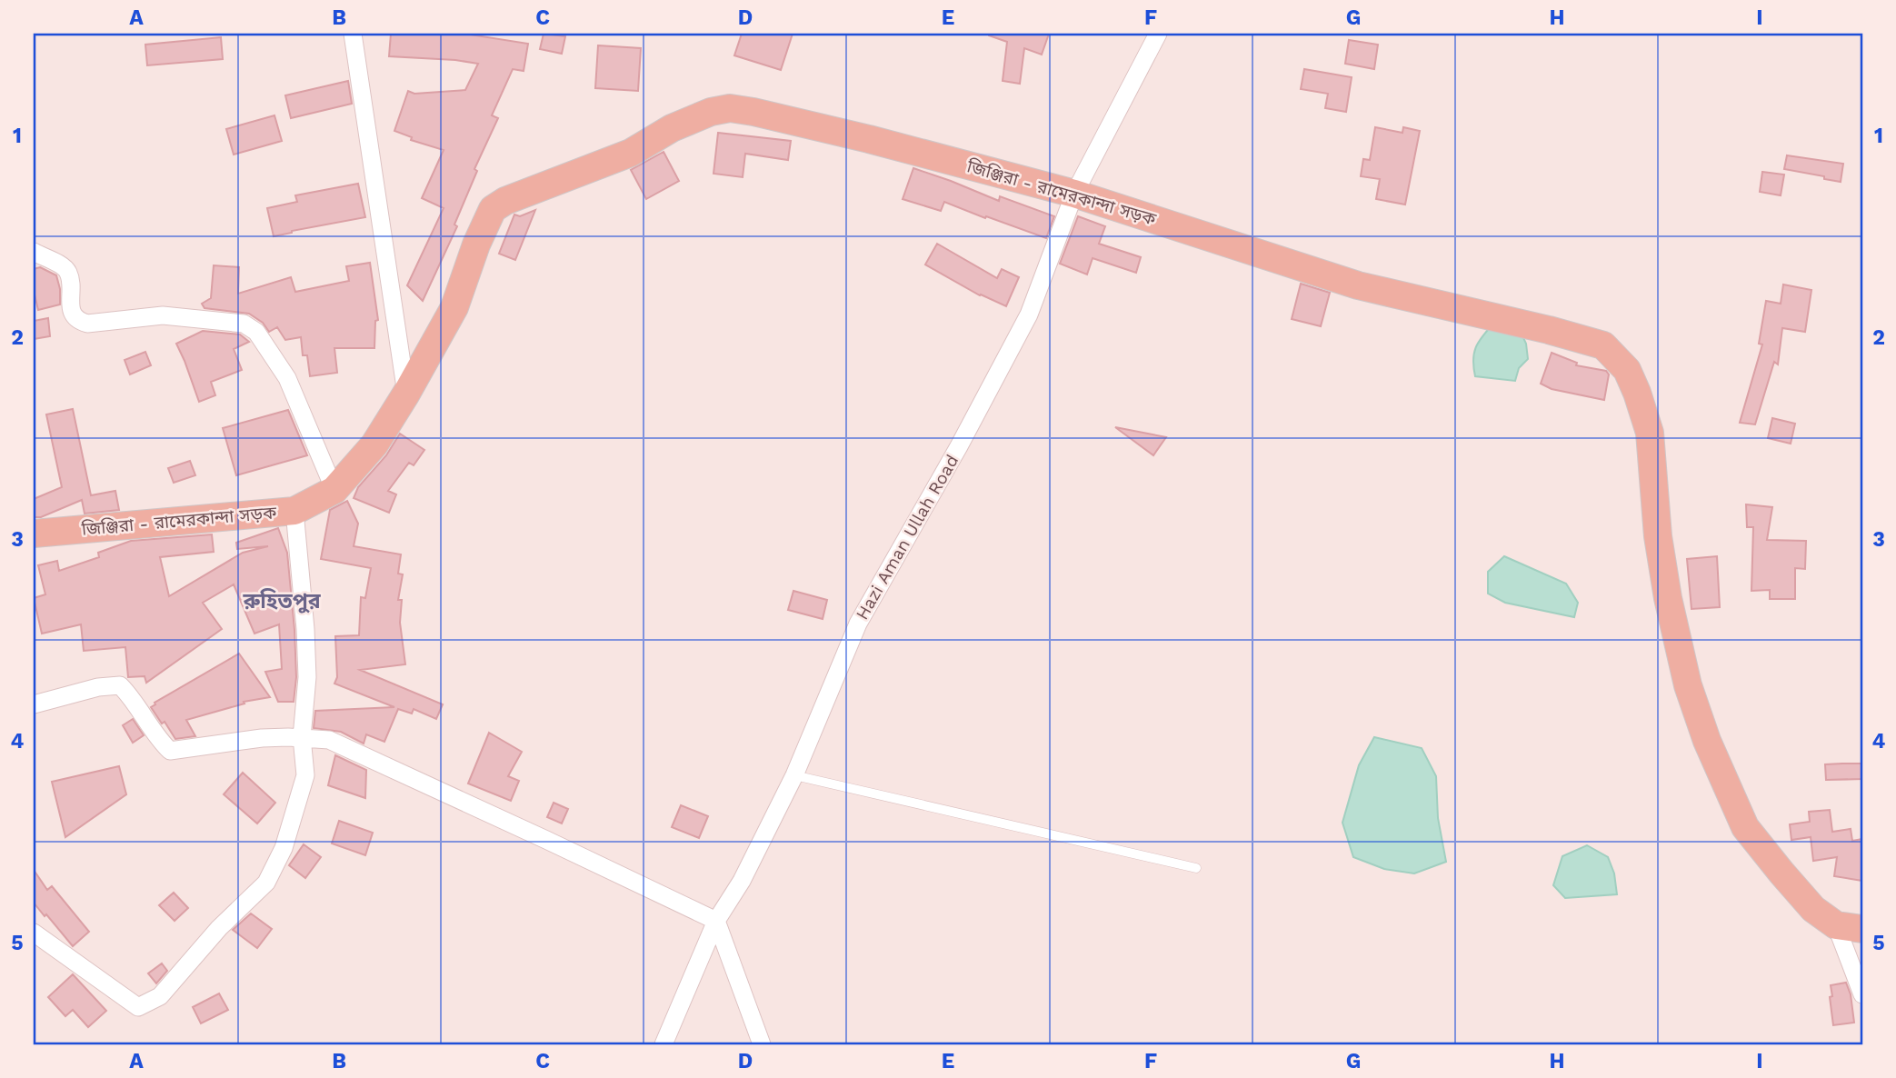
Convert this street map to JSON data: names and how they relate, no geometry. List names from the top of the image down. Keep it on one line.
{"streets":{"main road":["জিঞ্জিরা - রামেরকান্দা সড়ক"],"street":["Hazi Aman Ullah Road"]},"crossings":[["জিঞ্জিরা - রামেরকান্দা সড়ক","Hazi Aman Ullah Road"]],"districts":["রুহিতপুর"],"grid":{"columns":["A","B","C","D","E","F","G","H","I"],"rows":["1","2","3","4","5"]}}
